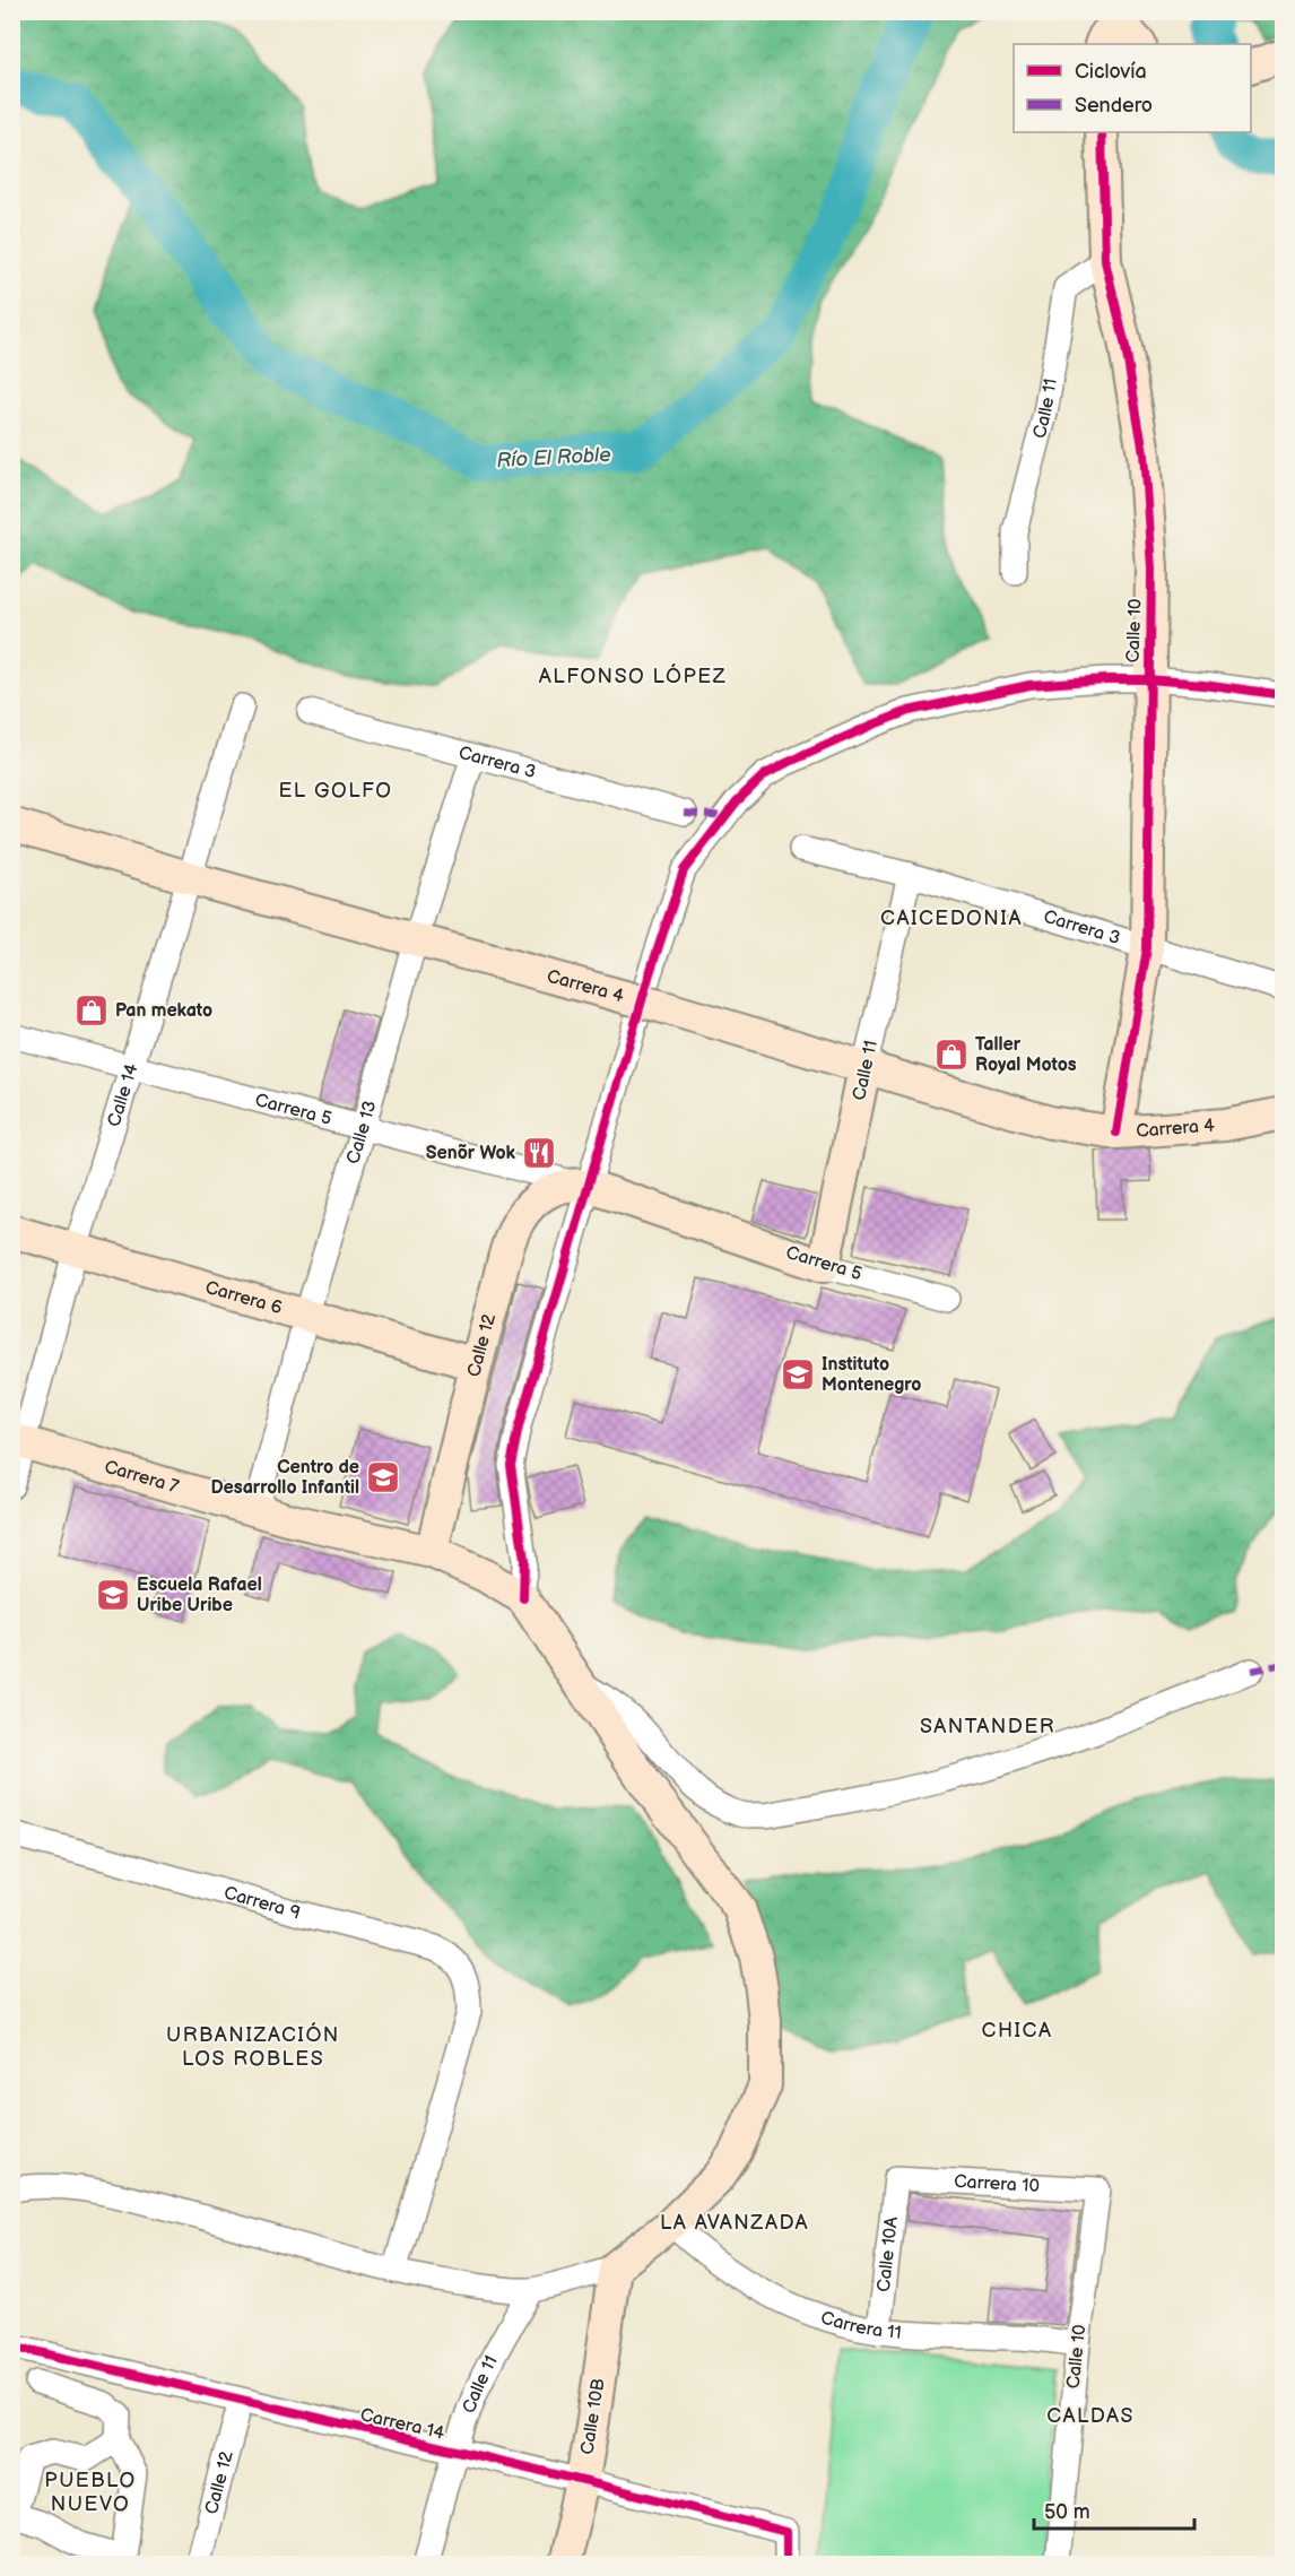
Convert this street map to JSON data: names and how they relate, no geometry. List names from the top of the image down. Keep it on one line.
{"streets":{"main road":["Calle 11","Calle 10","Carrera 4","Carrera 5","Carrera 6","Calle 12","Carrera 7","Calle 10B"],"street":["Carrera 3","Calle 14","Calle 13","Carrera 9","Carrera 10","Calle 10A","Carrera 11","Carrera 14"]},"crossings":[["Calle 11","Calle 10"],["Calle 11","Carrera 3"],["Calle 11","Carrera 4"],["Calle 11","Carrera 5"],["Calle 11","Carrera 14"],["Calle 10","Carrera 3"],["Calle 10","Carrera 4"],["Calle 10","Carrera 10"],["Calle 10","Carrera 11"],["Carrera 3","Calle 13"],["Carrera 4","Calle 14"],["Carrera 4","Calle 13"],["Calle 14","Carrera 5"],["Calle 14","Carrera 6"],["Calle 14","Carrera 7"],["Carrera 5","Calle 13"],["Carrera 5","Calle 12"],["Calle 13","Carrera 6"],["Calle 13","Carrera 7"],["Carrera 6","Calle 12"],["Calle 12","Carrera 7"],["Calle 12","Carrera 14"],["Carrera 10","Calle 10A"],["Calle 10A","Carrera 11"],["Calle 10B","Carrera 14"]],"districts":["ALFONSO LÓPEZ","EL GOLFO","CAICEDONIA","SANTANDER","CHICA","URBANIZACIÓN LOS ROBLES","LA AVANZADA","CALDAS","PUEBLO NUEVO"],"water":["Río El Roble"],"places":{"shop":["Pan mekato","Taller Royal Motos"],"restaurant":["Senõr Wok"],"school or university":["Instituto Montenegro","Centro de Desarrollo Infantil","Escuela Rafael Uribe Uribe"]},"legend":["Ciclovía","Sendero"],"scale_bar":"50 m"}
